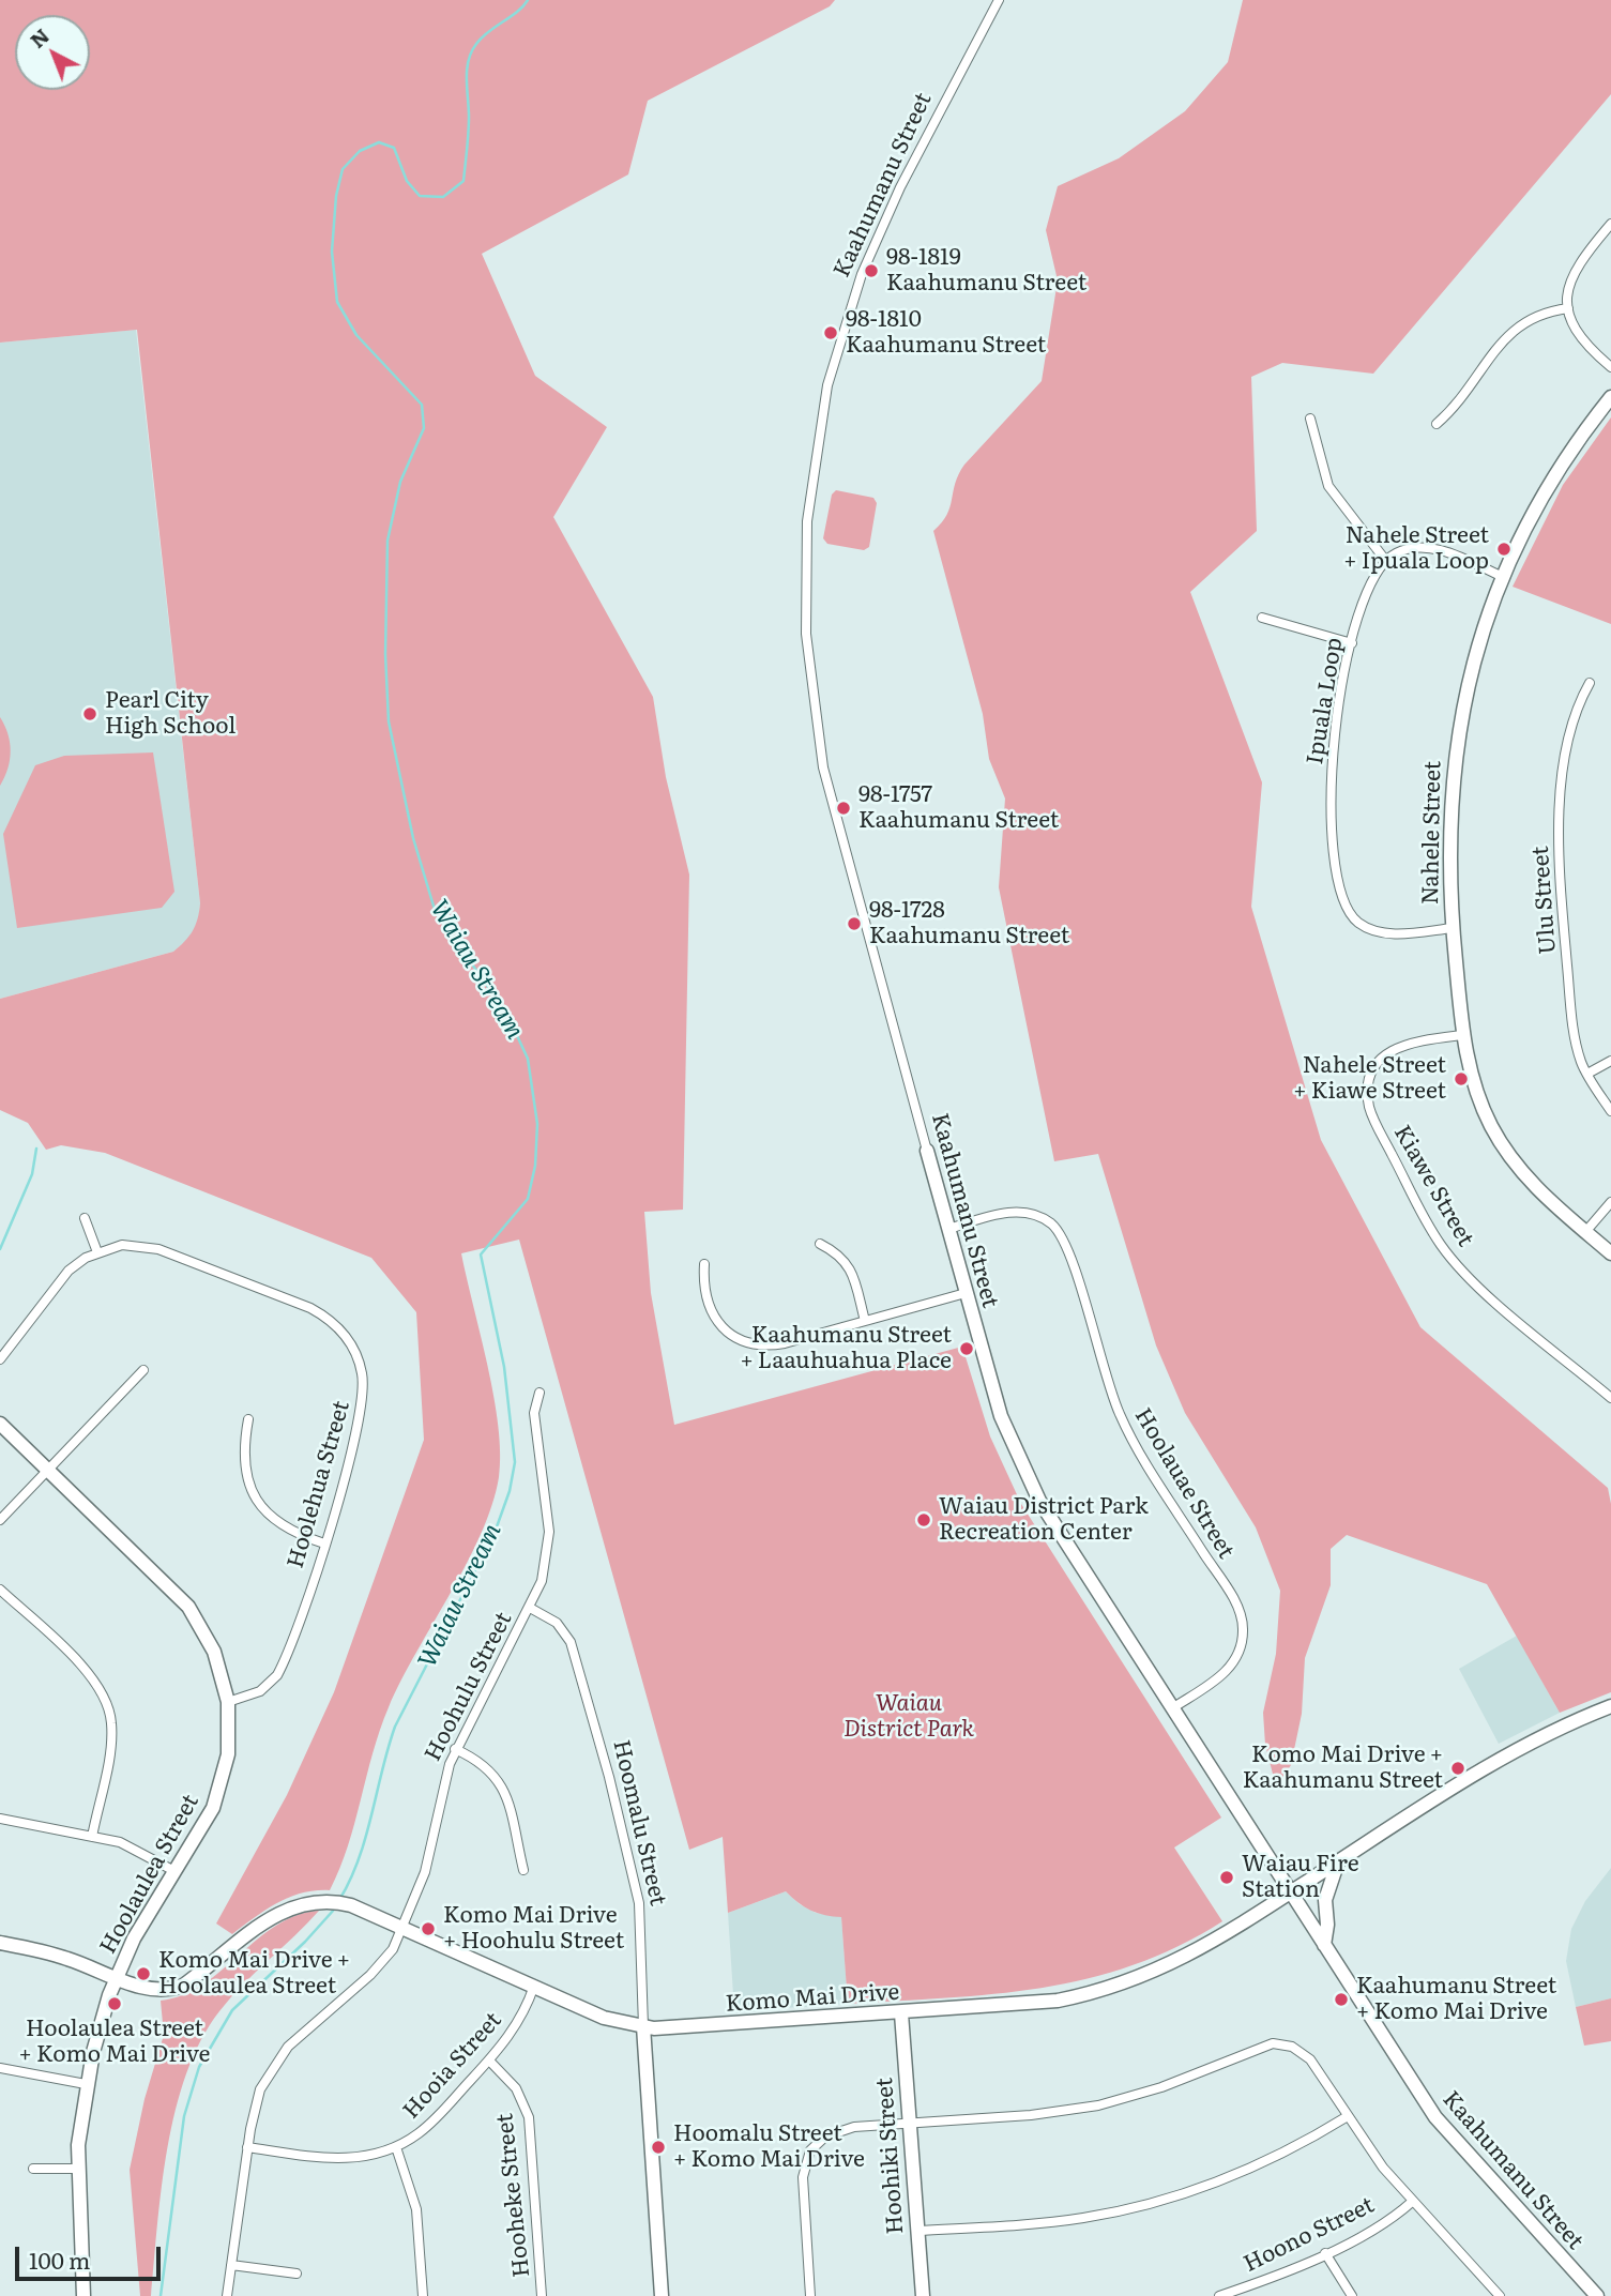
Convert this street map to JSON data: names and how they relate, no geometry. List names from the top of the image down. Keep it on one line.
{"streets":{"street":["Kaahumanu Street","Ipuala Loop","Nahele Street","Ulu Street","Kiawe Street","Hoolauae Street","Hoolehua Street","Hoohulu Street","Hoomalu Street","Hoolaulea Street","Komo Mai Drive","Hooia Street","Hoohiki Street","Hooheke Street","Hoono Street"]},"crossings":[["Kaahumanu Street","Hoolauae Street"],["Kaahumanu Street","Komo Mai Drive"],["Ipuala Loop","Nahele Street"],["Nahele Street","Kiawe Street"],["Hoolehua Street","Hoolaulea Street"],["Hoohulu Street","Hoomalu Street"],["Hoohulu Street","Komo Mai Drive"],["Hoohulu Street","Hooia Street"],["Hoomalu Street","Komo Mai Drive"],["Hoolaulea Street","Komo Mai Drive"],["Komo Mai Drive","Hooia Street"],["Komo Mai Drive","Hoohiki Street"],["Hooia Street","Hooheke Street"]],"water":["Waiau Stream"],"parks":["Waiau District Park"],"places":["98-1819 Kaahumanu Street","98-1810 Kaahumanu Street","Nahele Street + Ipuala Loop","Pearl City High School","98-1757 Kaahumanu Street","98-1728 Kaahumanu Street","Nahele Street + Kiawe Street","Kaahumanu Street + Laauhuahua Place","Waiau District Park Recreation Center","Komo Mai Drive + Kaahumanu Street","Waiau Fire Station","Komo Mai Drive + Hoohulu Street","Komo Mai Drive + Hoolaulea Street","Kaahumanu Street + Komo Mai Drive","Hoolaulea Street + Komo Mai Drive","Hoomalu Street + Komo Mai Drive"],"scale_bar":"100 m","north":"top left"}
